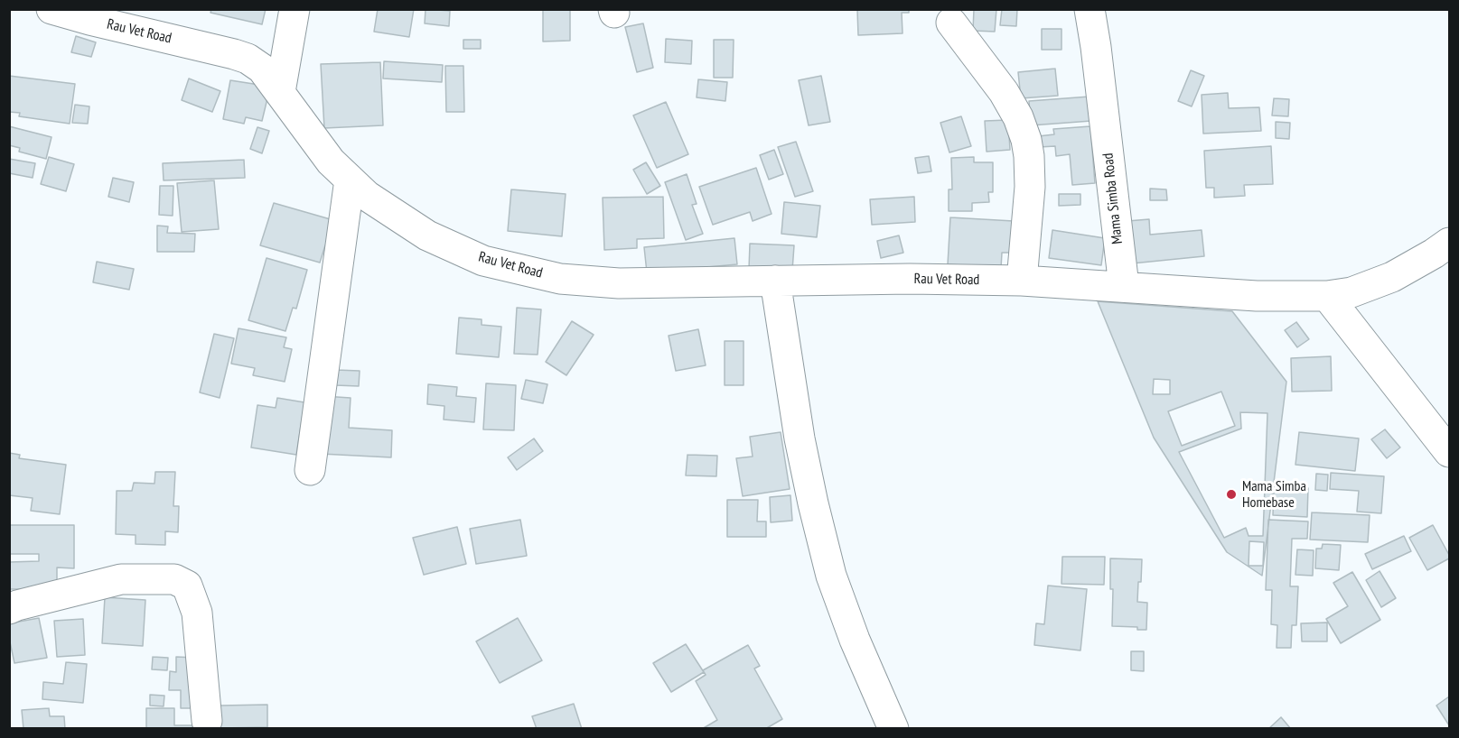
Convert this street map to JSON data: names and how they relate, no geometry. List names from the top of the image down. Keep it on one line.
{"streets":{"street":["Rau Vet Road","Mama Simba Road"]},"places":["Mama Simba Homebase"]}
